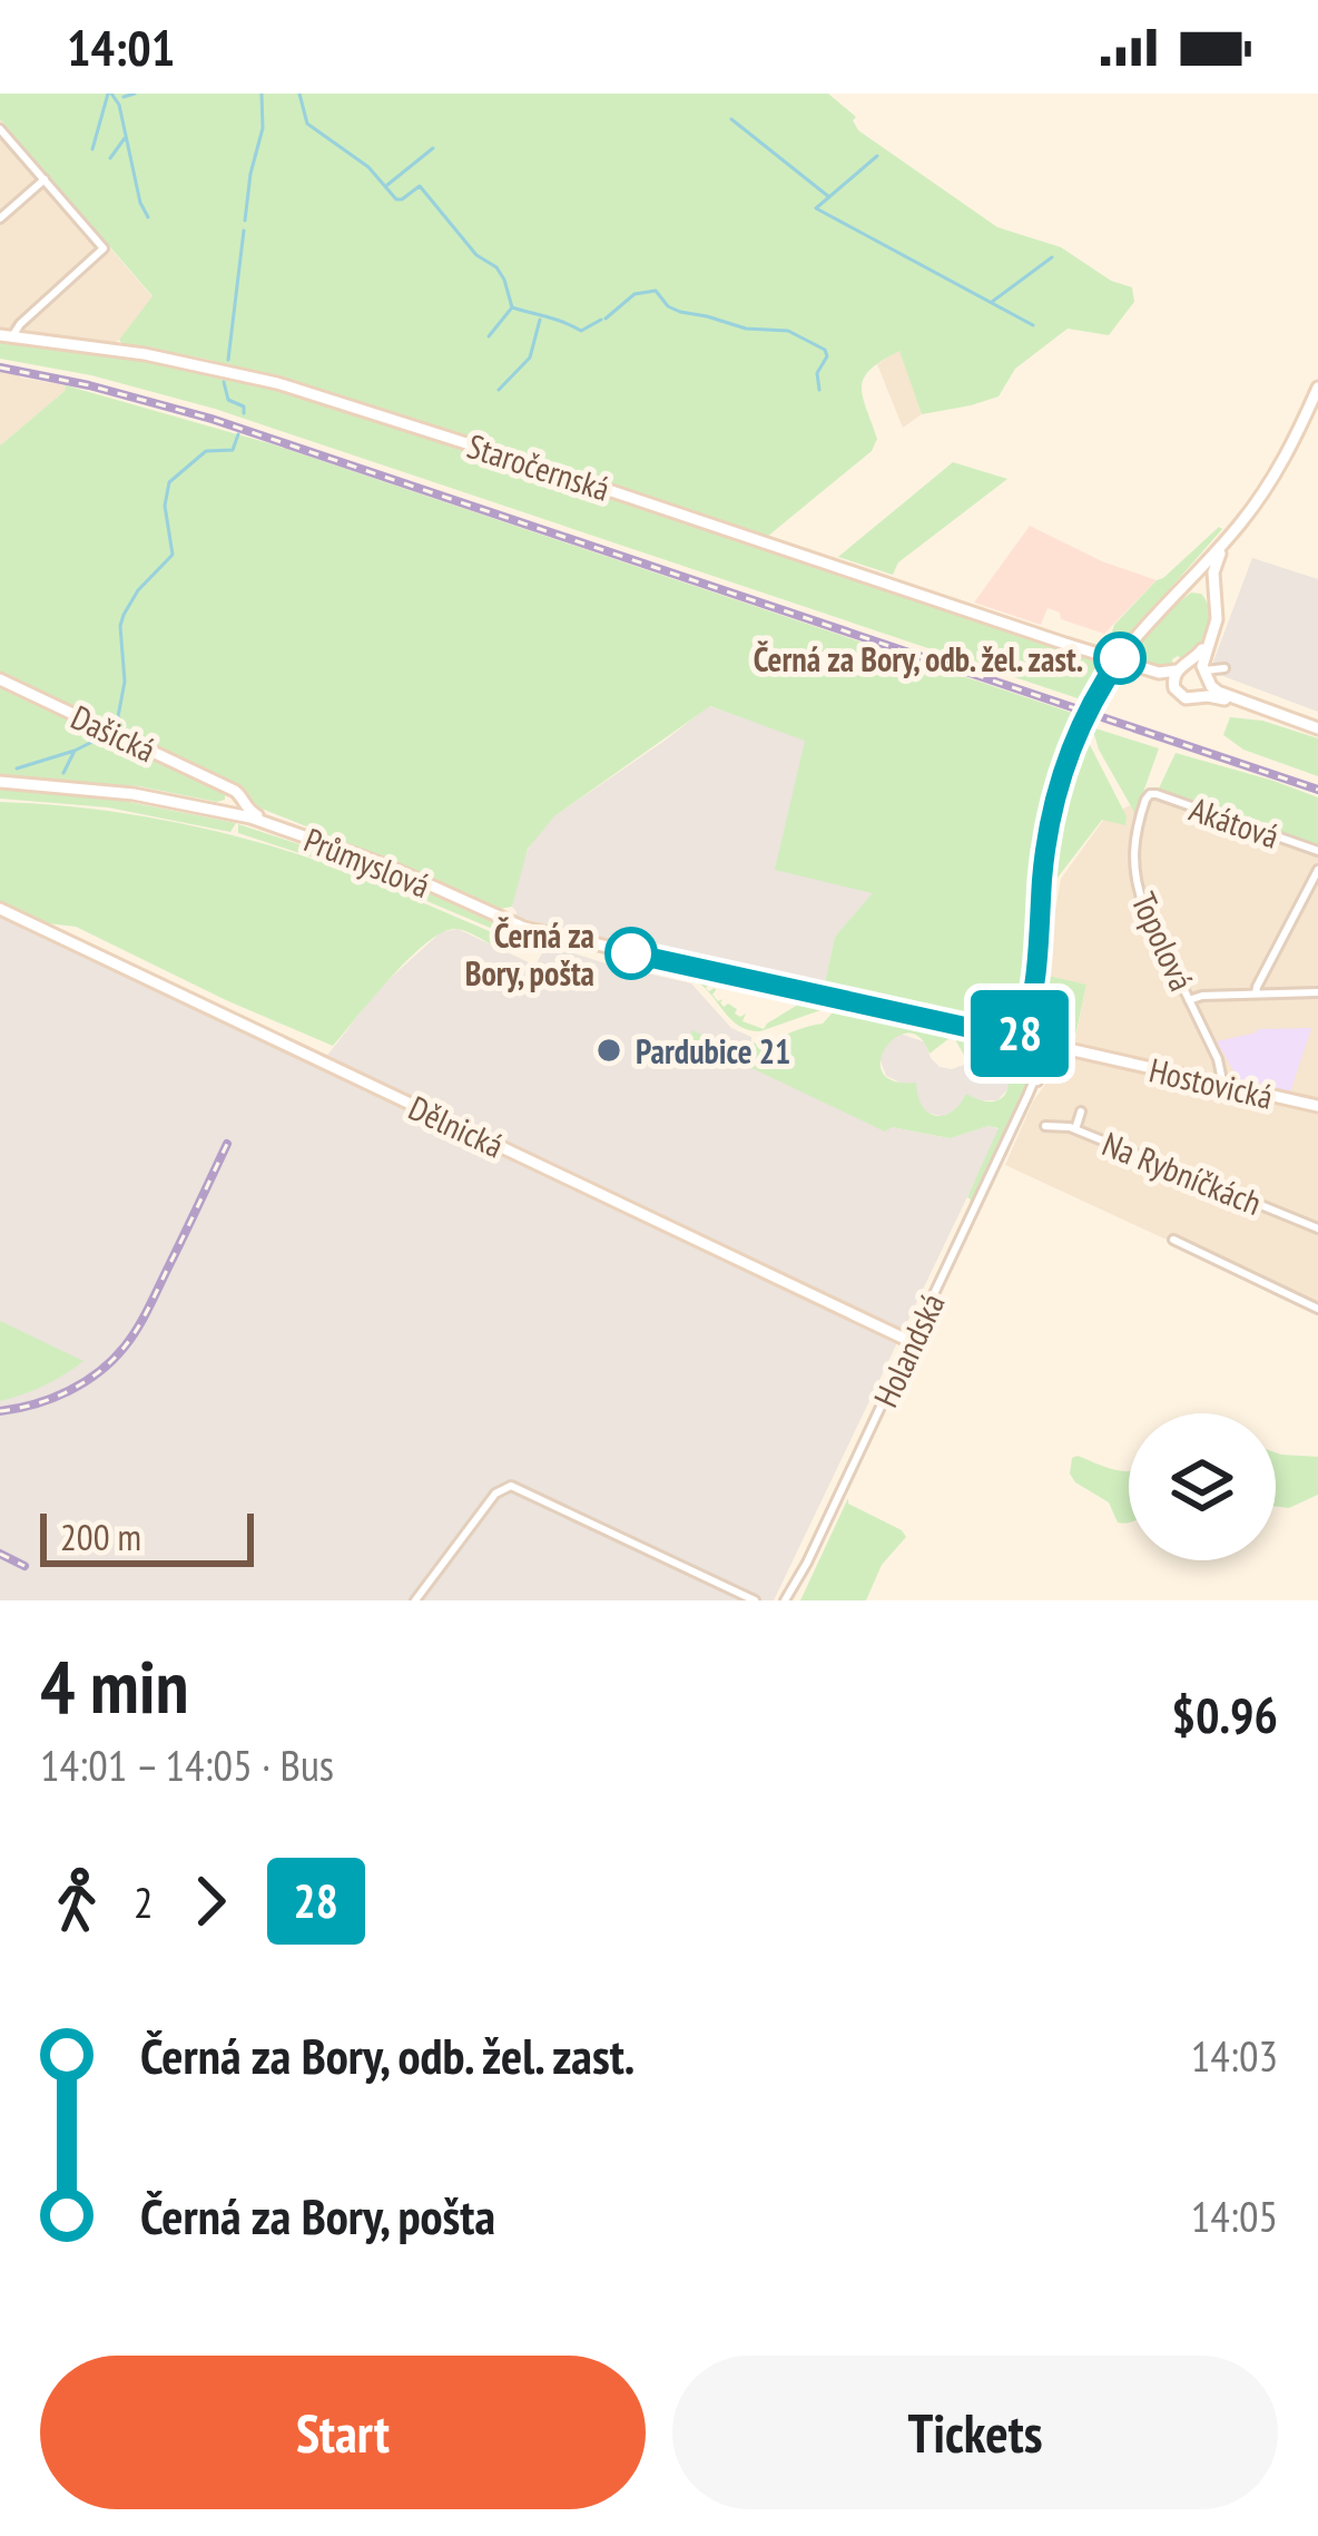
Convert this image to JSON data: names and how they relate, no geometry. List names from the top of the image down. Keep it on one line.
{"streets":{"main road":["Staročernská","Dašická","Průmyslová","Hostovická","Dělnická"],"street":["Akátová","Topolová","Na Rybníčkách","Holandská"]},"crossings":[["Dašická","Průmyslová"],["Akátová","Topolová"],["Topolová","Hostovická"],["Hostovická","Holandská"],["Dělnická","Holandská"]],"places":["Černá za Bory, odb. žel. zast.","Černá za Bory, pošta","Pardubice 21"],"lines":["bus line 28"],"scale_bar":"200 m","page":{"status":"14:01","on_map":"28","scale":"200 m","heading":["4 min","14:01 – 14:05 · Bus","$0.96"],"legs":["2","28"],"list":[{"name":"Černá za Bory, odb. žel. zast.","value":"14:03"},{"name":"Černá za Bory, pošta","value":"14:05"}],"buttons":["Start","Tickets"]}}
